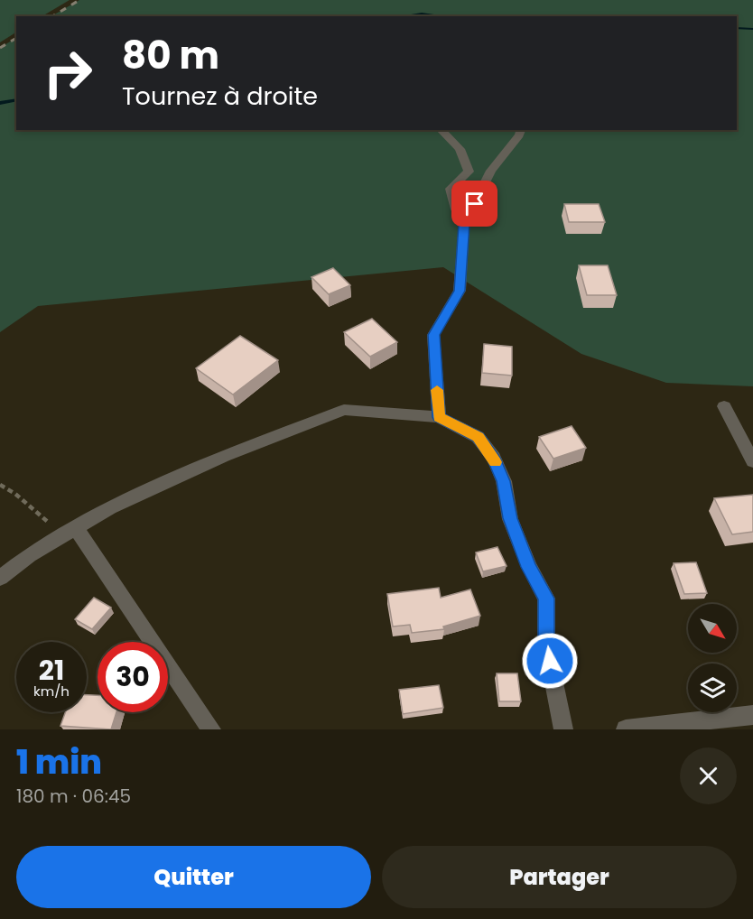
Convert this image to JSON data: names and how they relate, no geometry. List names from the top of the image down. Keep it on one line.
{"north":"bottom right","page":{"turn":["80 m","Tournez à droite"],"speed":"21 km/h","limit":"30","heading":["1 min","180 m · 06:45"],"buttons":["Quitter","Partager"]}}
